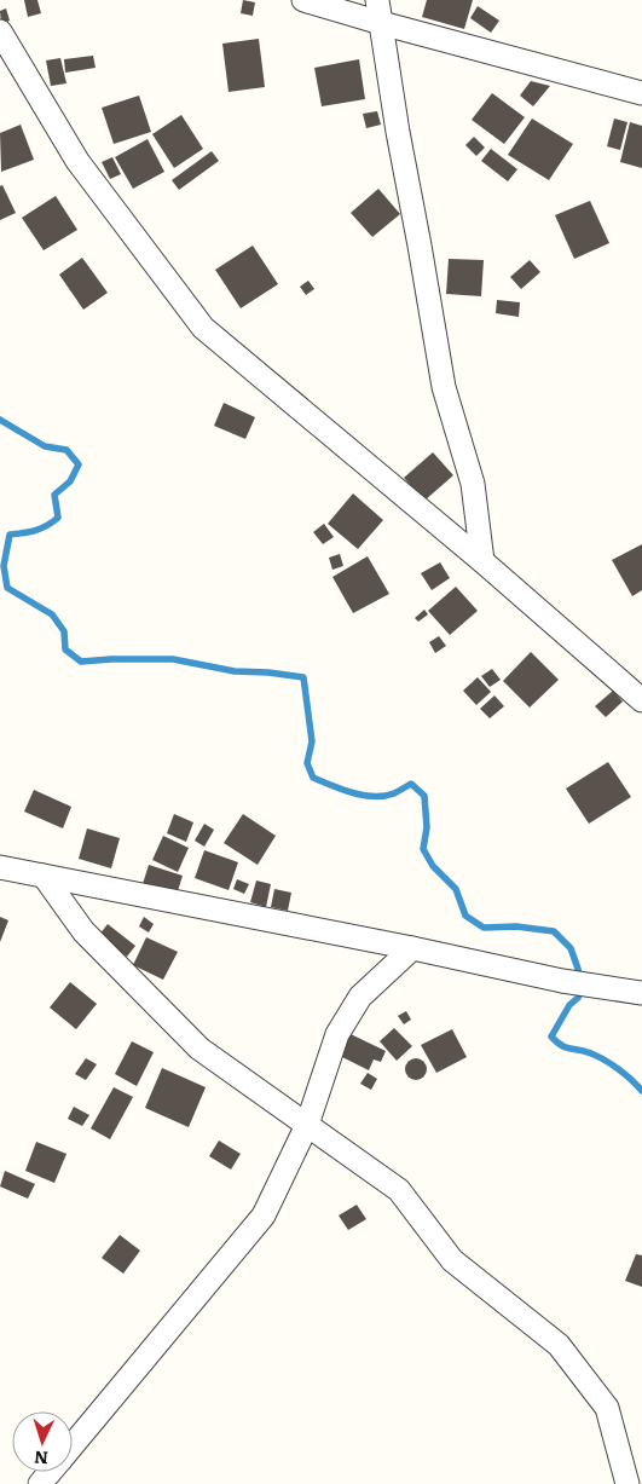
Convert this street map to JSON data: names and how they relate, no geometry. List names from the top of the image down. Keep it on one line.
{"north":"bottom"}
